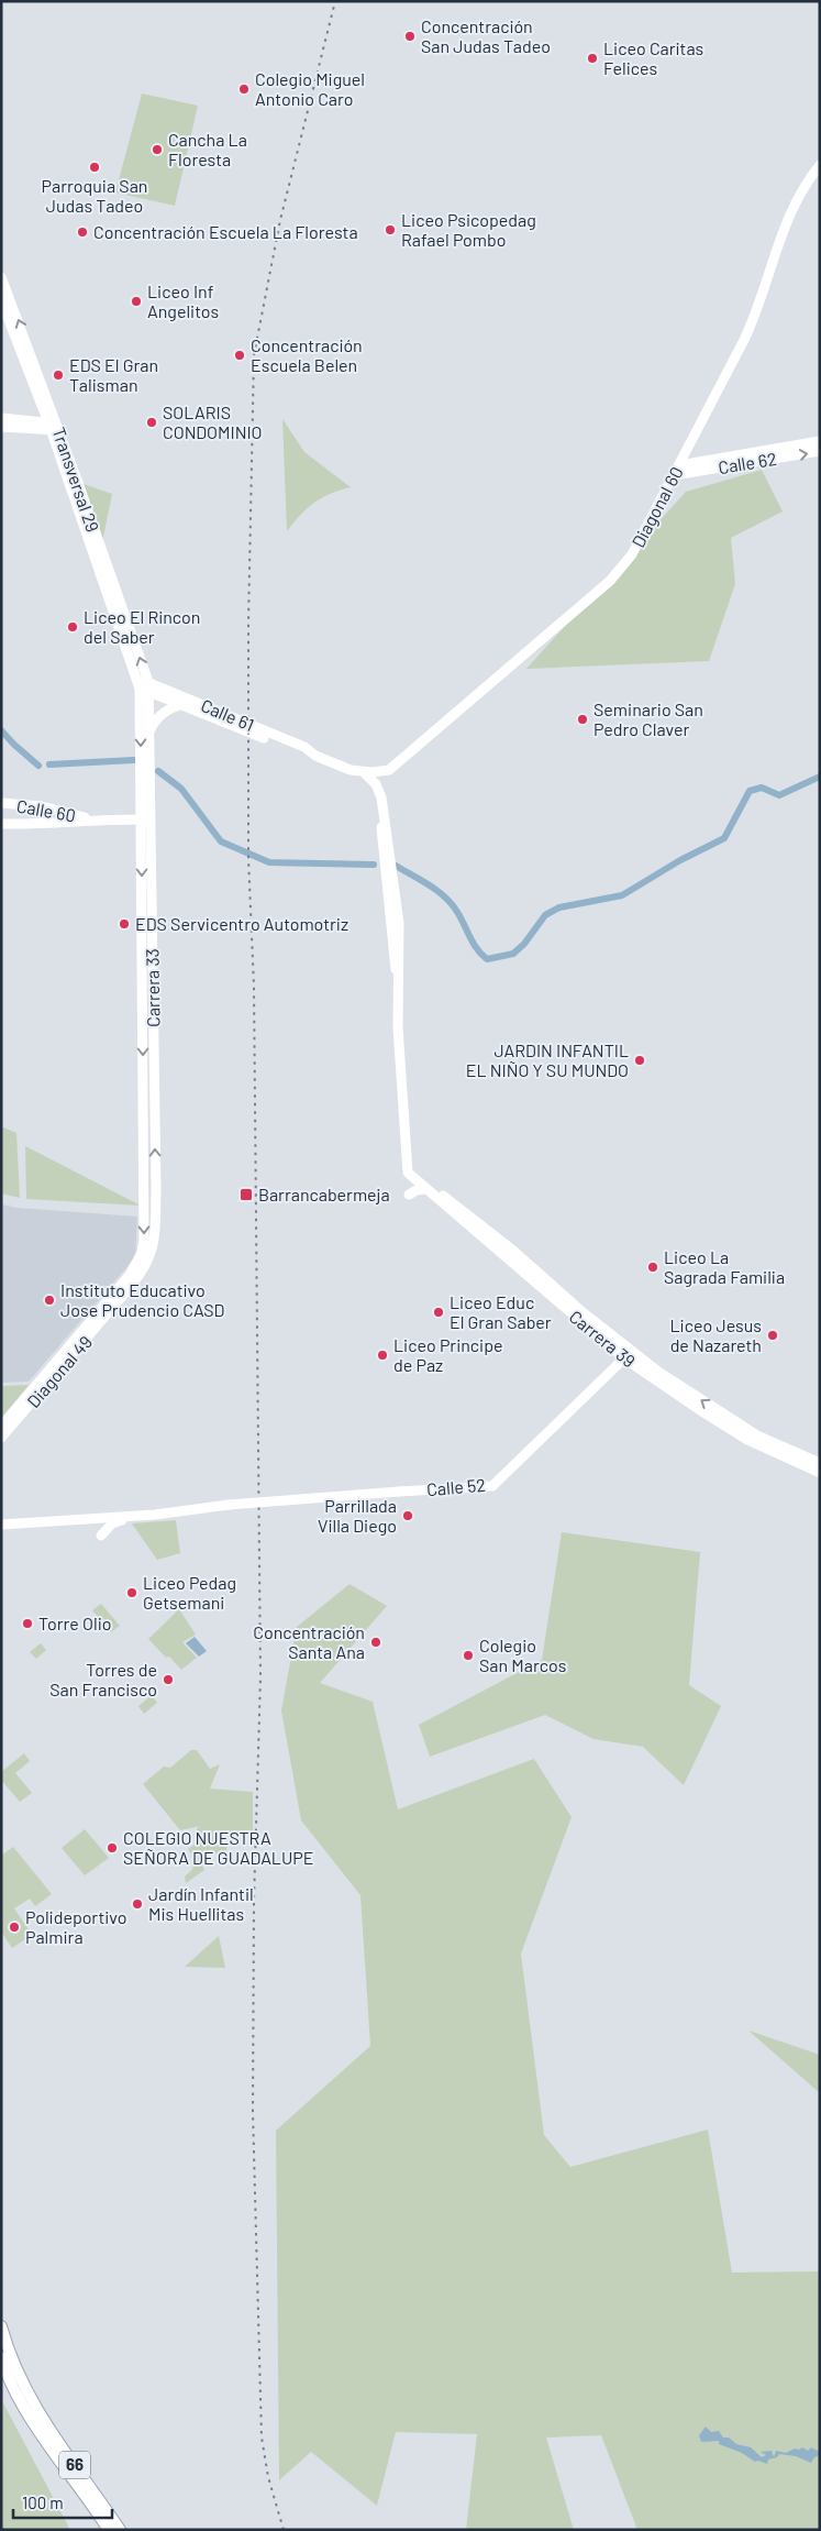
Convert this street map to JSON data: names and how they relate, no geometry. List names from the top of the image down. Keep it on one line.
{"streets":{"main road":["Calle 62","Transversal 29","Diagonal 60","Calle 61","Calle 60","Carrera 33","Carrera 39","Diagonal 49","Calle 52","66"]},"crossings":[["Calle 62","Diagonal 60"],["Transversal 29","Calle 61"],["Transversal 29","Carrera 33"],["Diagonal 60","Calle 61"],["Calle 61","Carrera 33"],["Calle 60","Carrera 33"],["Carrera 33","Diagonal 49"],["Carrera 39","Calle 52"]],"places":{"other":["Concentración San Judas Tadeo","Liceo Caritas Felices","Colegio Miguel Antonio Caro","Cancha La Floresta","Parroquia San Judas Tadeo","Liceo Psicopedag Rafael Pombo","Concentración Escuela La Floresta","Liceo Inf Angelitos","Concentración Escuela Belen","EDS El Gran Talisman","SOLARIS CONDOMINIO","Liceo El Rincon del Saber","Seminario San Pedro Claver","EDS Servicentro Automotriz","JARDIN INFANTIL EL NIÑO Y SU MUNDO","Liceo La Sagrada Familia","Instituto Educativo Jose Prudencio CASD","Liceo Educ El Gran Saber","Liceo Jesus de Nazareth","Liceo Principe de Paz","Parrillada Villa Diego","Liceo Pedag Getsemani","Torre Olio","Concentración Santa Ana","Colegio San Marcos","Torres de San Francisco","COLEGIO NUESTRA SEÑORA DE GUADALUPE","Jardín Infantil Mis Huellitas","Polideportivo Palmira"],"transit":["Barrancabermeja"]},"scale_bar":"100 m"}
